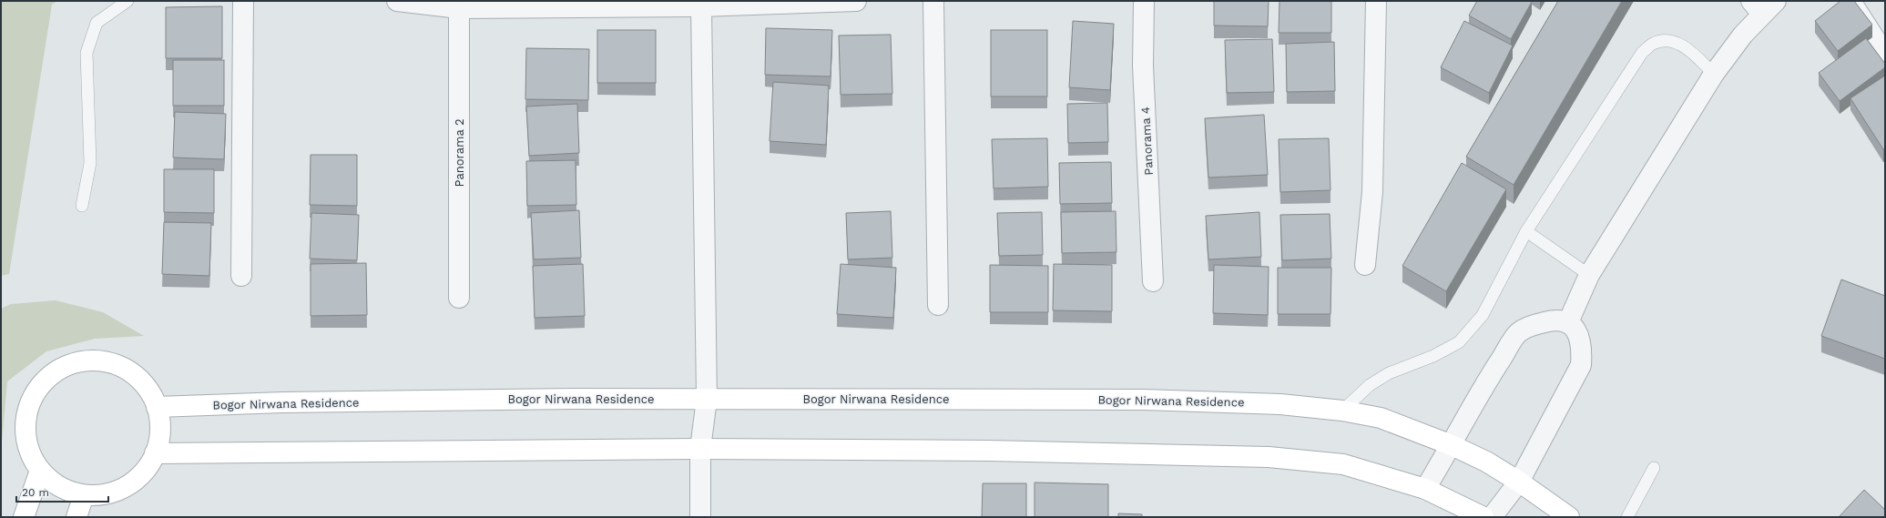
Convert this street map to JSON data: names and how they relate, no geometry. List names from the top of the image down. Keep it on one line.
{"streets":{"street":["Panorama 4","Panorama 2","Bogor Nirwana Residence"]},"scale_bar":"20 m"}
